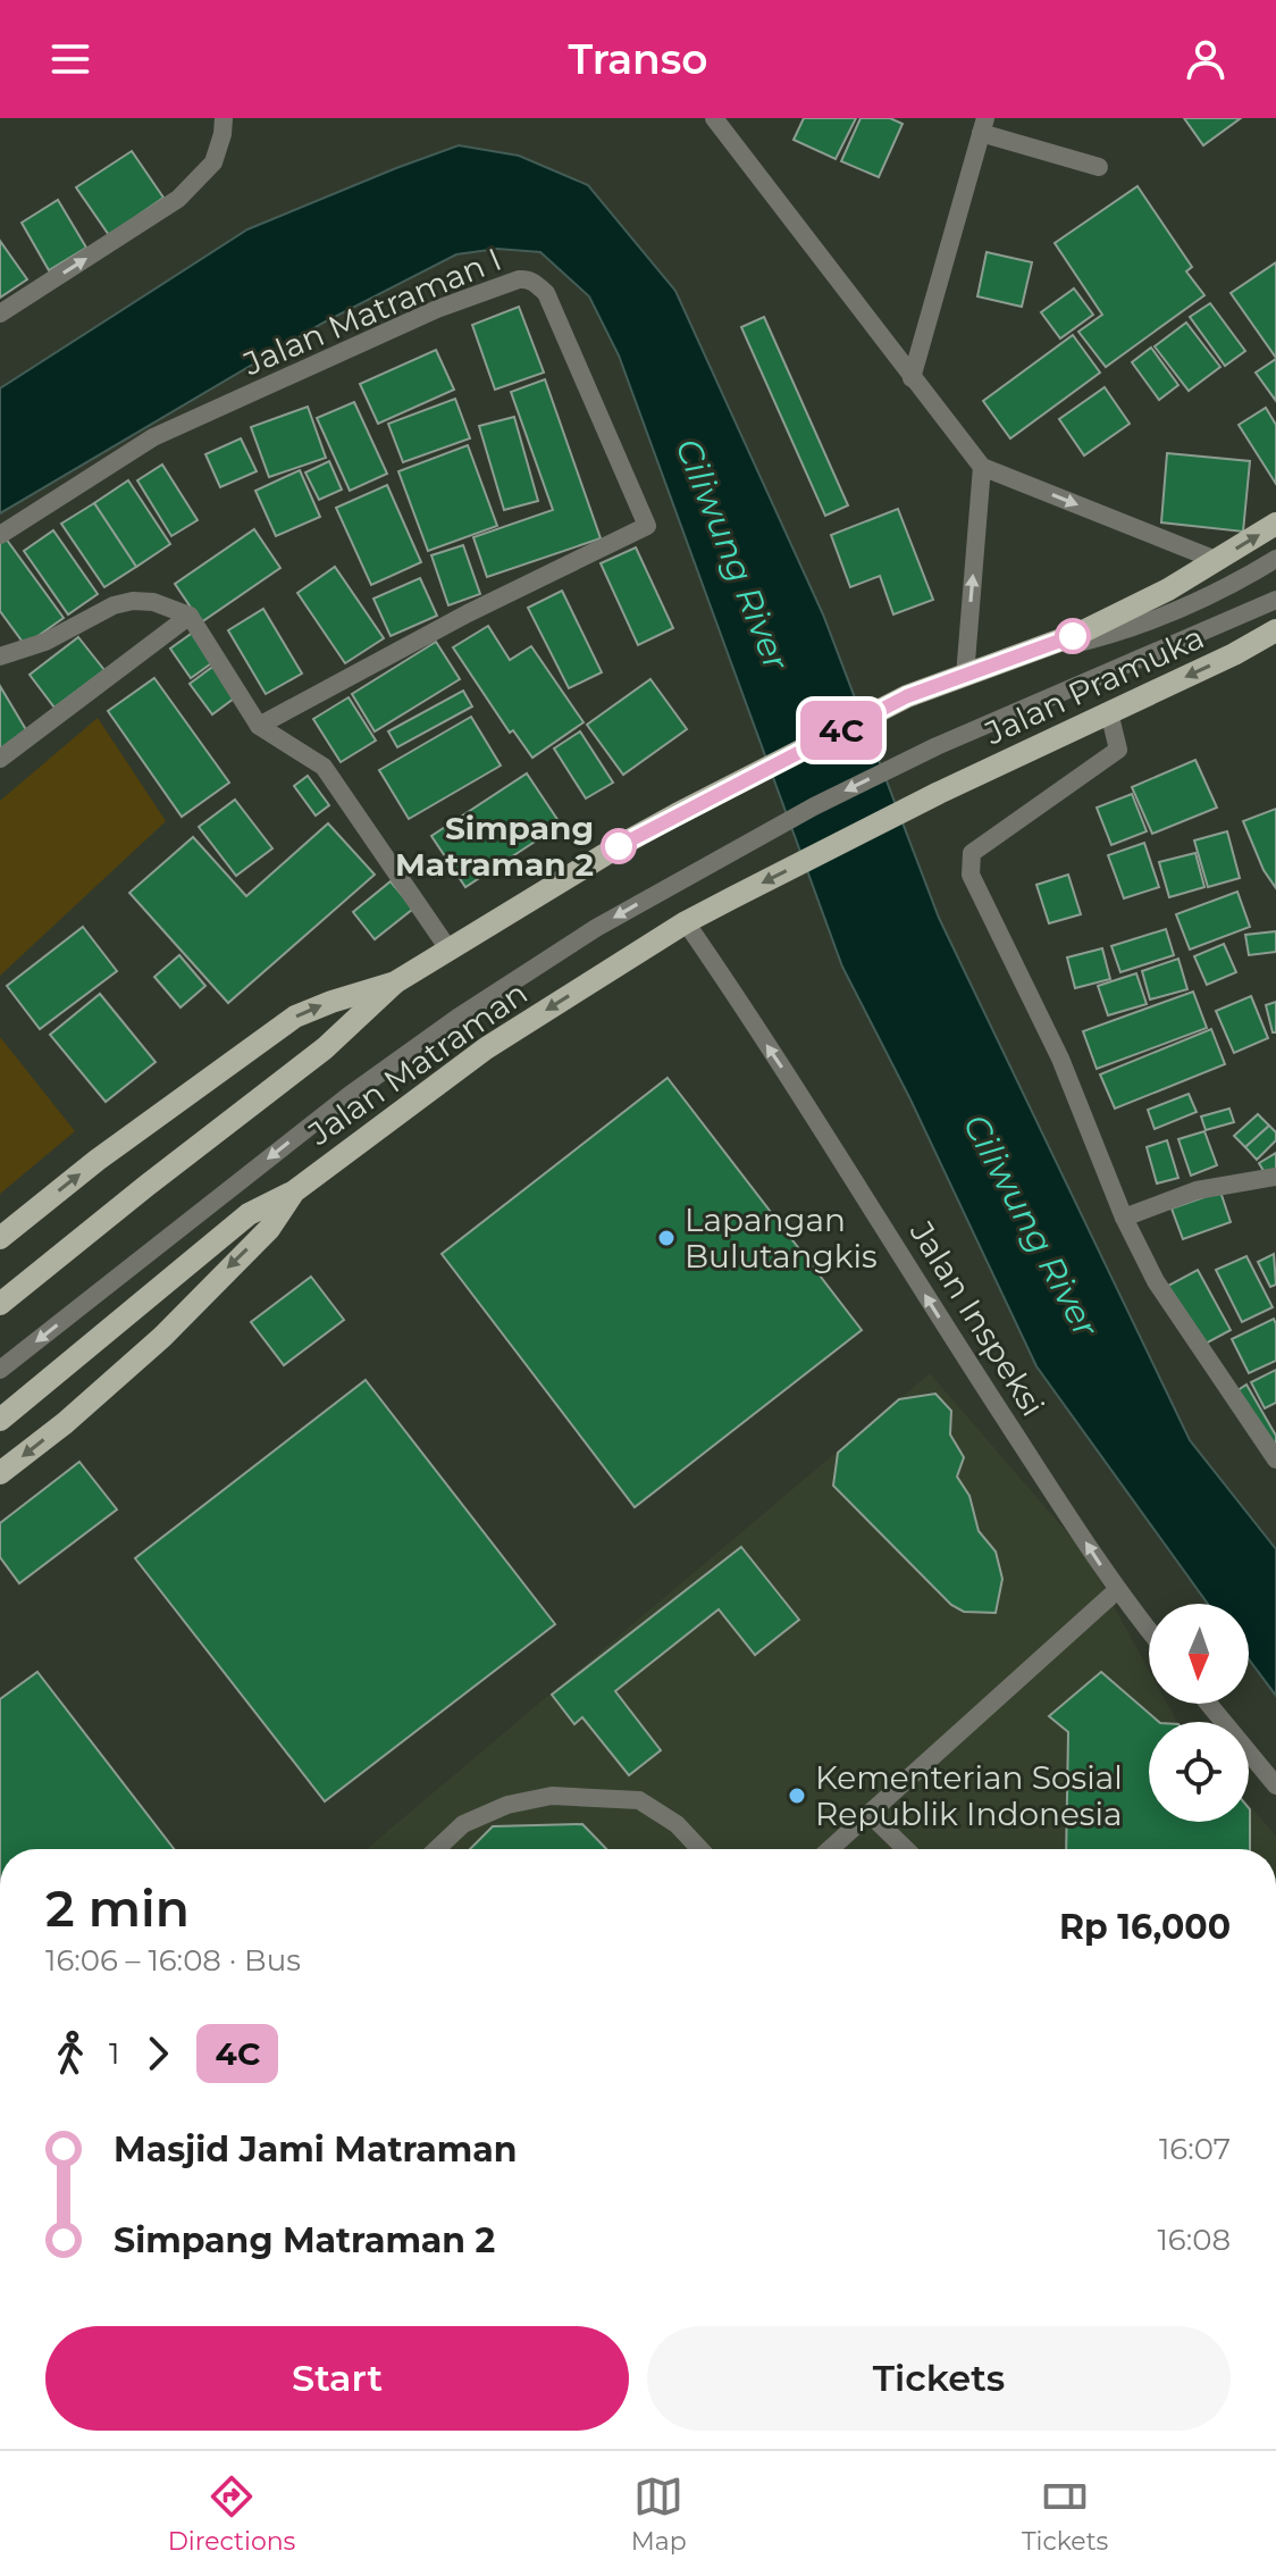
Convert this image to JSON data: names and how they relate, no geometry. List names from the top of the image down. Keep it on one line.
{"streets":{"main road":["Jalan Pramuka","Jalan Matraman"],"street":["Jalan Matraman I","Jalan Inspeksi"]},"crossings":[["Jalan Pramuka","Jalan Matraman"],["Jalan Matraman","Jalan Inspeksi"]],"one_way":["Jalan Inspeksi"],"water":["Ciliwung River"],"places":["Simpang Matraman 2","Lapangan Bulutangkis","Kementerian Sosial Republik Indonesia"],"lines":["bus line 4C"],"north":"bottom","page":{"header":"Transo","on_map":"4C","heading":["2 min","16:06 – 16:08 · Bus","Rp 16,000"],"legs":["1","4C"],"list":[{"name":"Masjid Jami Matraman","value":"16:07"},{"name":"Simpang Matraman 2","value":"16:08"}],"buttons":["Start","Tickets"],"tabs":["Directions","Map","Tickets"]}}
